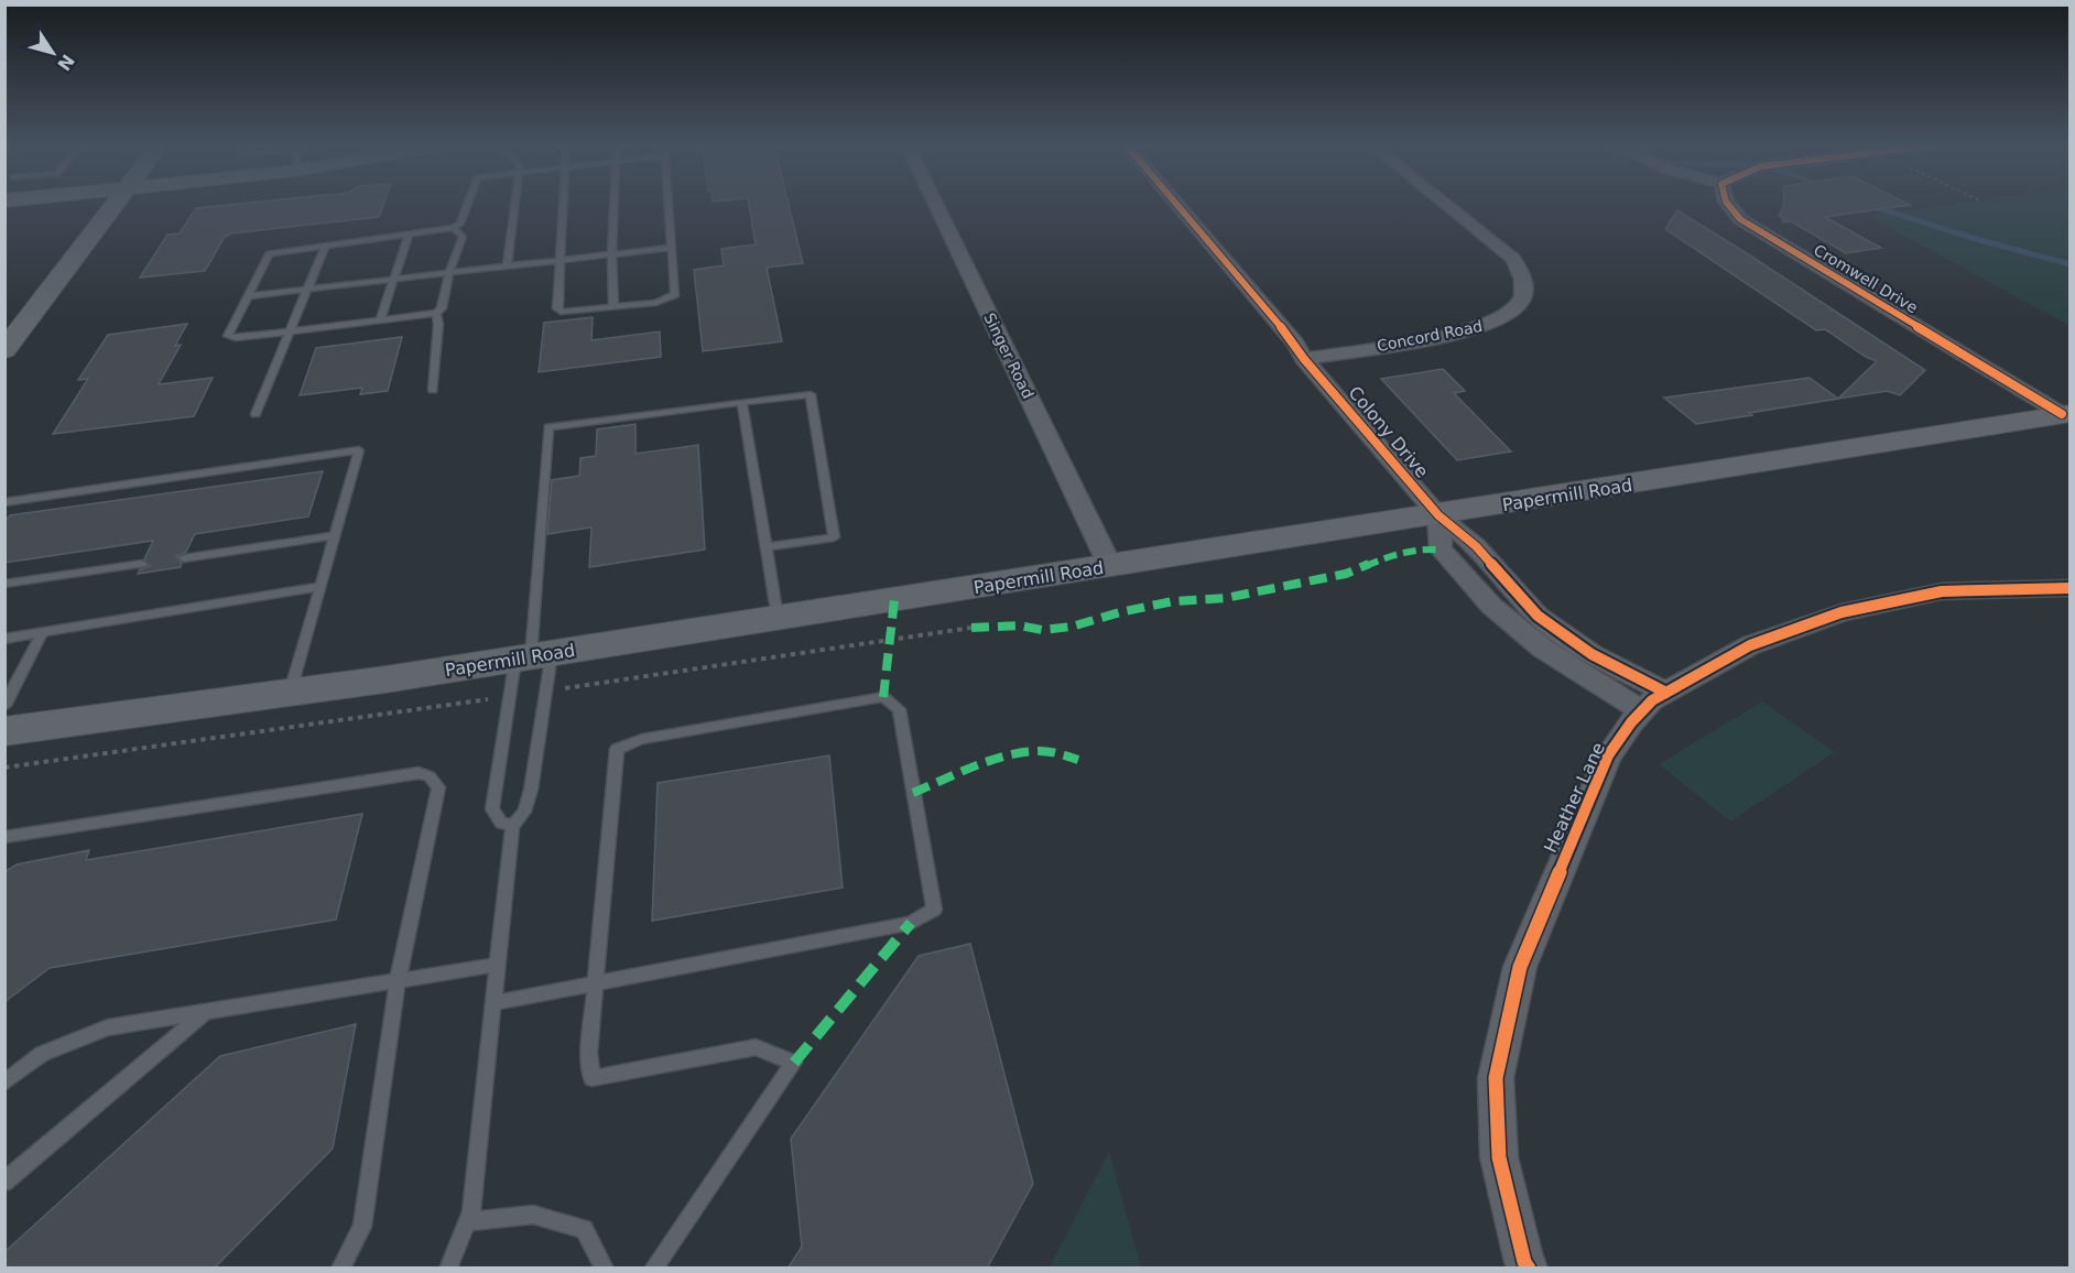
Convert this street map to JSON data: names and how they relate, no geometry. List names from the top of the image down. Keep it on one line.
{"streets":{"main road":["Papermill Road"],"street":["Cromwell Drive","Concord Road","Singer Road","Colony Drive","Heather Lane"]},"crossings":[["Cromwell Drive","Papermill Road"],["Concord Road","Colony Drive"],["Singer Road","Papermill Road"],["Colony Drive","Papermill Road"]],"north":"bottom right"}
